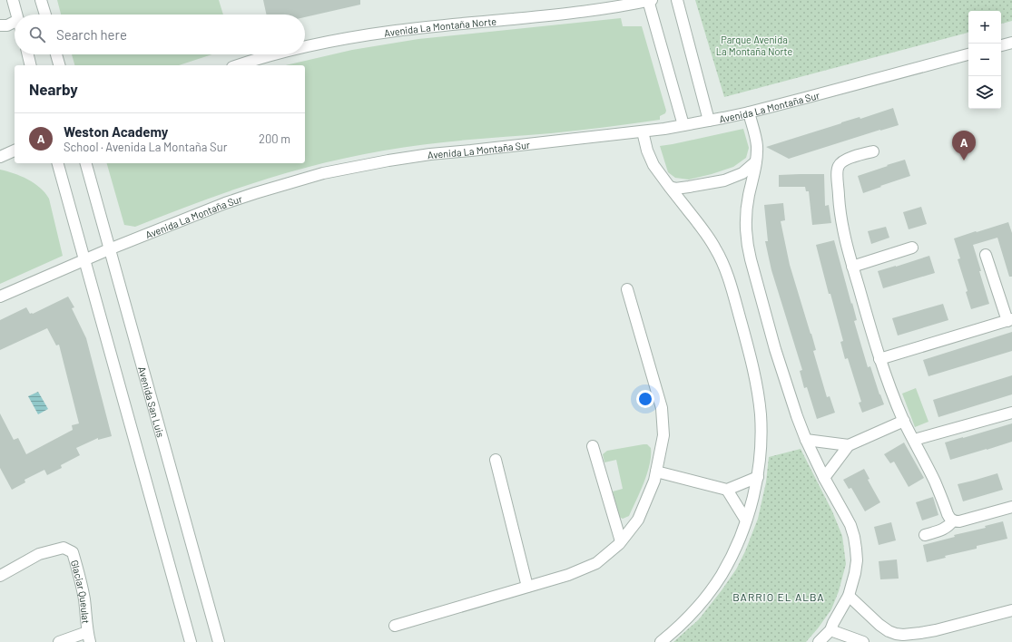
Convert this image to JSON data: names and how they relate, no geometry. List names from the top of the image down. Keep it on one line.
{"streets":{"street":["Avenida La Montaña Norte","Avenida La Montaña Sur","Avenida San Luis","Glaciar Queulat"]},"crossings":[["Avenida La Montaña Sur","Avenida San Luis"]],"districts":["BARRIO EL ALBA"],"parks":["Parque Avenida La Montaña Norte"],"page":{"map_buttons":["+","−"],"search":"Search here","heading":"Nearby","list":[{"mark":"A","name":"Weston Academy","note":"School · Avenida La Montaña Sur","value":"200 m"}],"pins":"A"}}
